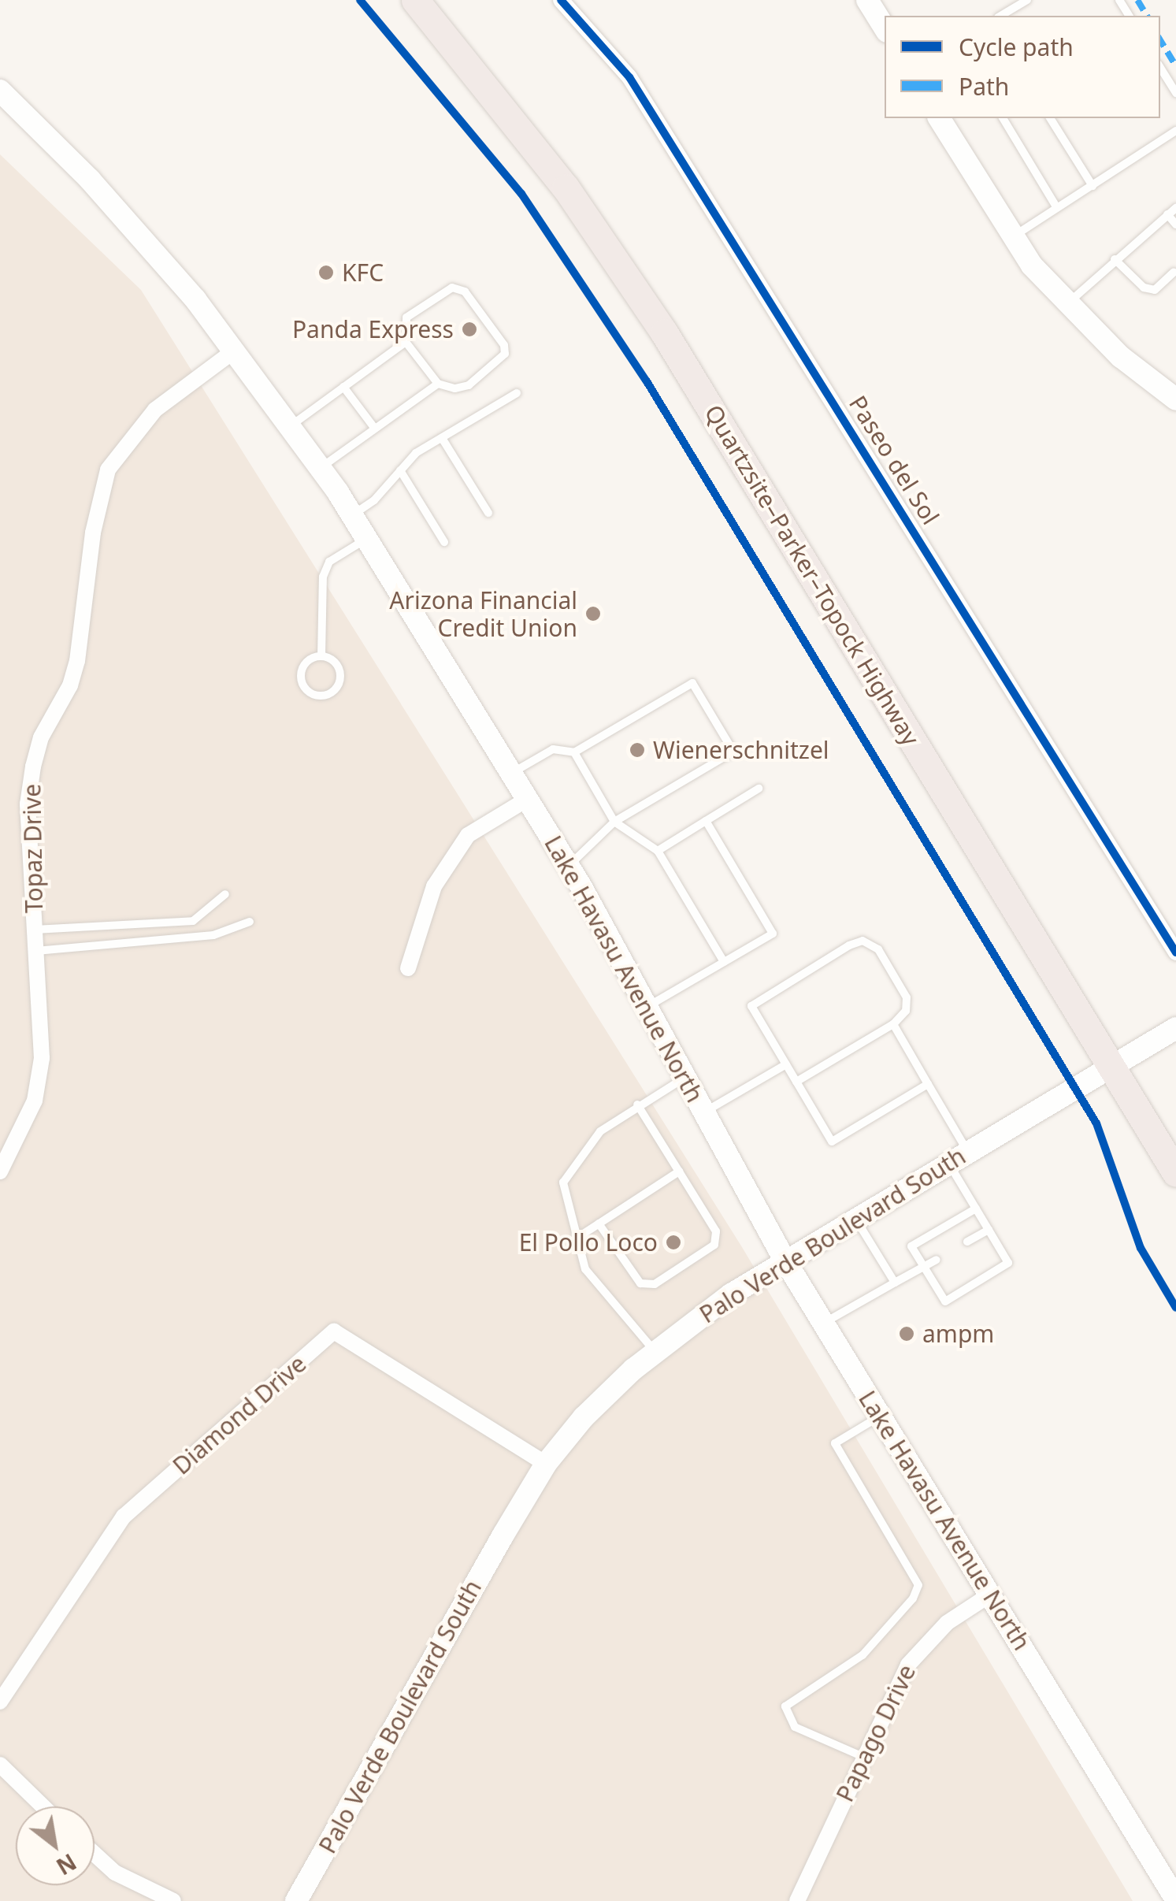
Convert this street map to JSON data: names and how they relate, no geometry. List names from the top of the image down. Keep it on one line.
{"streets":{"highway":["Quartzsite–Parker–Topock Highway"],"main road":["Lake Havasu Avenue North","Palo Verde Boulevard South"],"street":["Paseo del Sol","Topaz Drive","Diamond Drive","Papago Drive"]},"crossings":[["Quartzsite–Parker–Topock Highway","Palo Verde Boulevard South"],["Topaz Drive","Lake Havasu Avenue North"],["Lake Havasu Avenue North","Palo Verde Boulevard South"],["Lake Havasu Avenue North","Papago Drive"],["Palo Verde Boulevard South","Diamond Drive"]],"places":["KFC","Panda Express","Arizona Financial Credit Union","Wienerschnitzel","El Pollo Loco","ampm"],"legend":["Cycle path","Path"],"north":"bottom right"}
